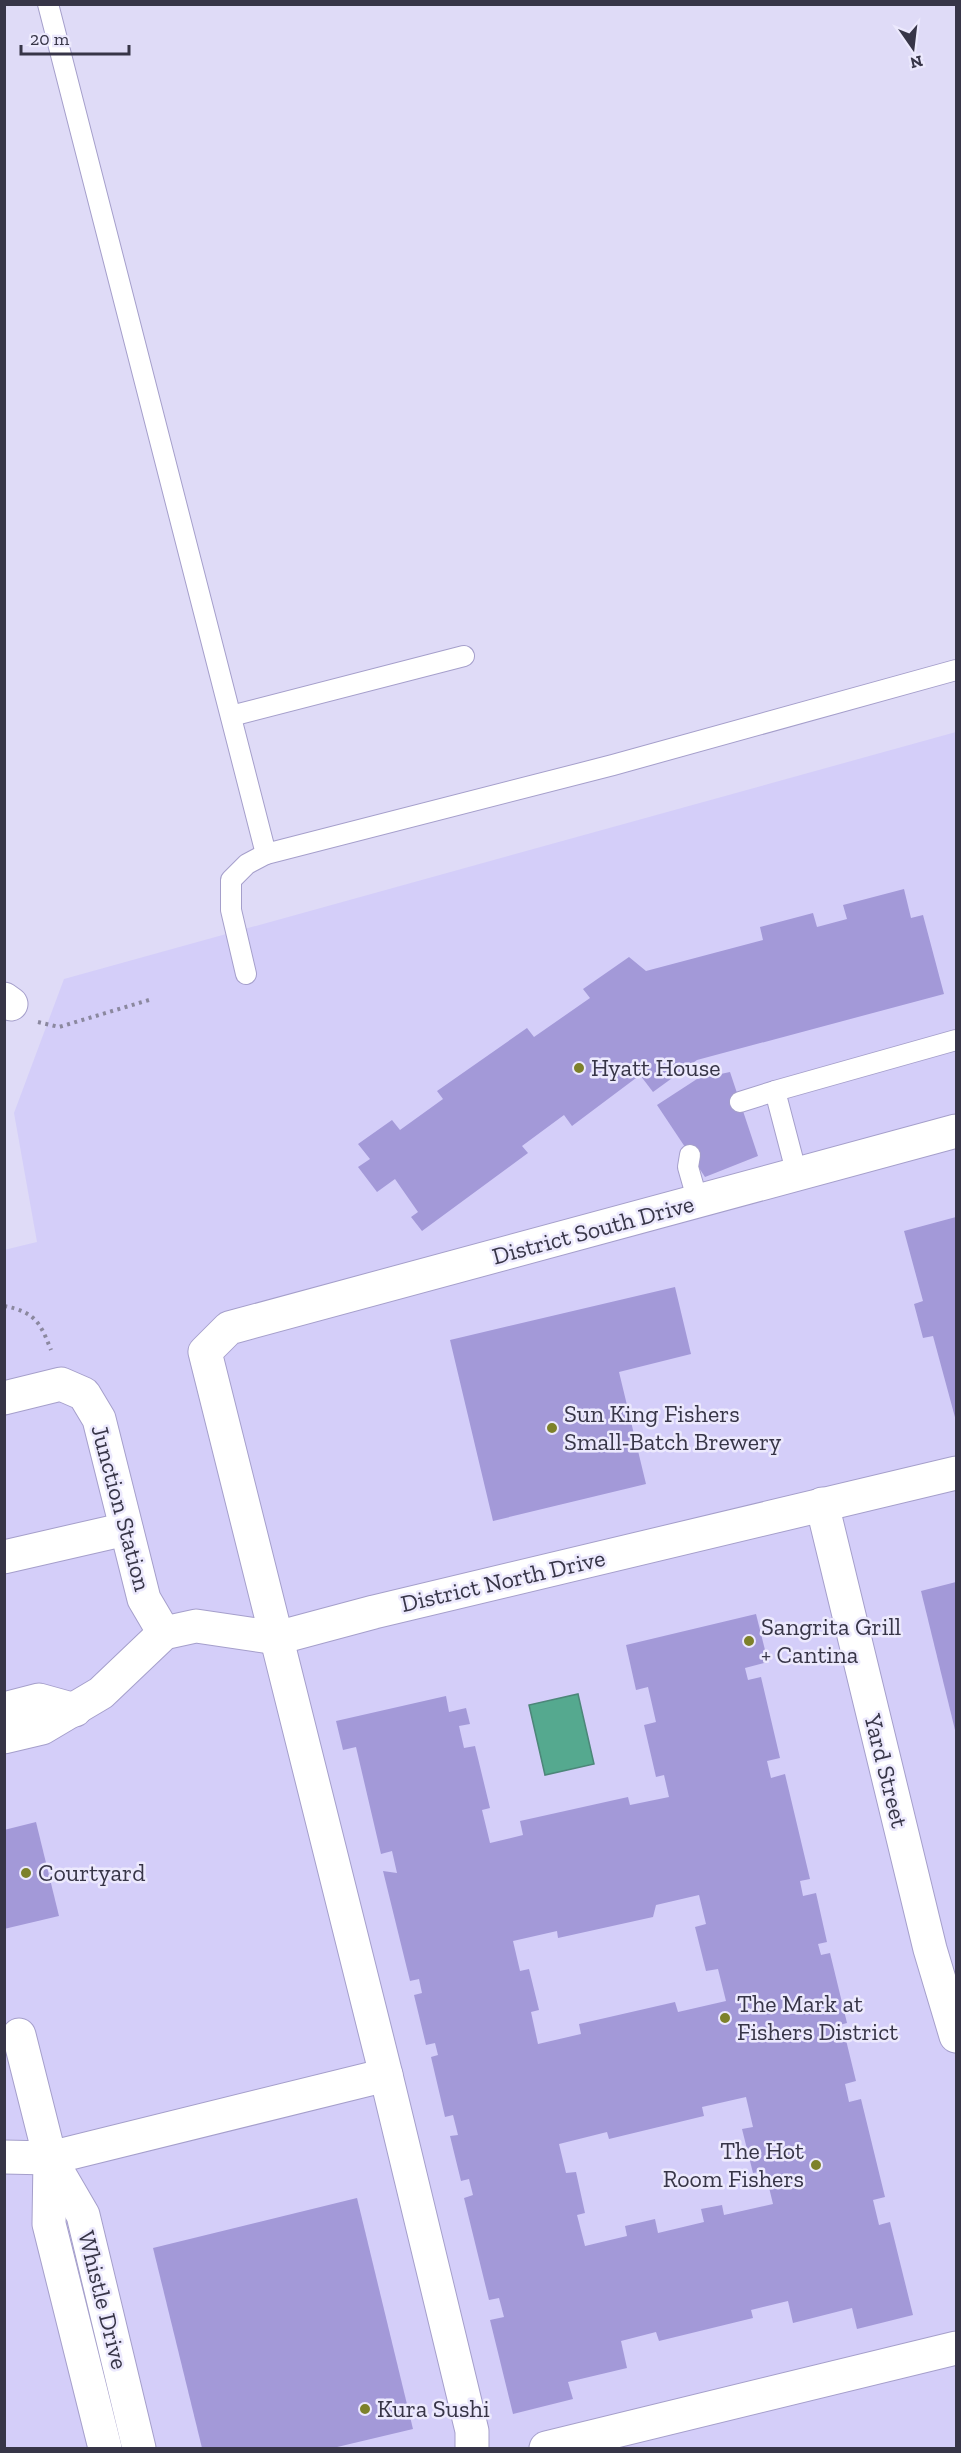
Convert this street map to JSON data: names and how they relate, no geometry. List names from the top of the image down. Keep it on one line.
{"streets":{"street":["District South Drive","Junction Station","District North Drive","Yard Street","Whistle Drive"]},"crossings":[["District South Drive","District North Drive"],["Junction Station","District North Drive"],["District North Drive","Yard Street"]],"places":["Hyatt House","Sun King Fishers Small-Batch Brewery","Sangrita Grill + Cantina","Courtyard","The Mark at Fishers District","The Hot Room Fishers","Kura Sushi"],"scale_bar":"20 m","north":"bottom"}
